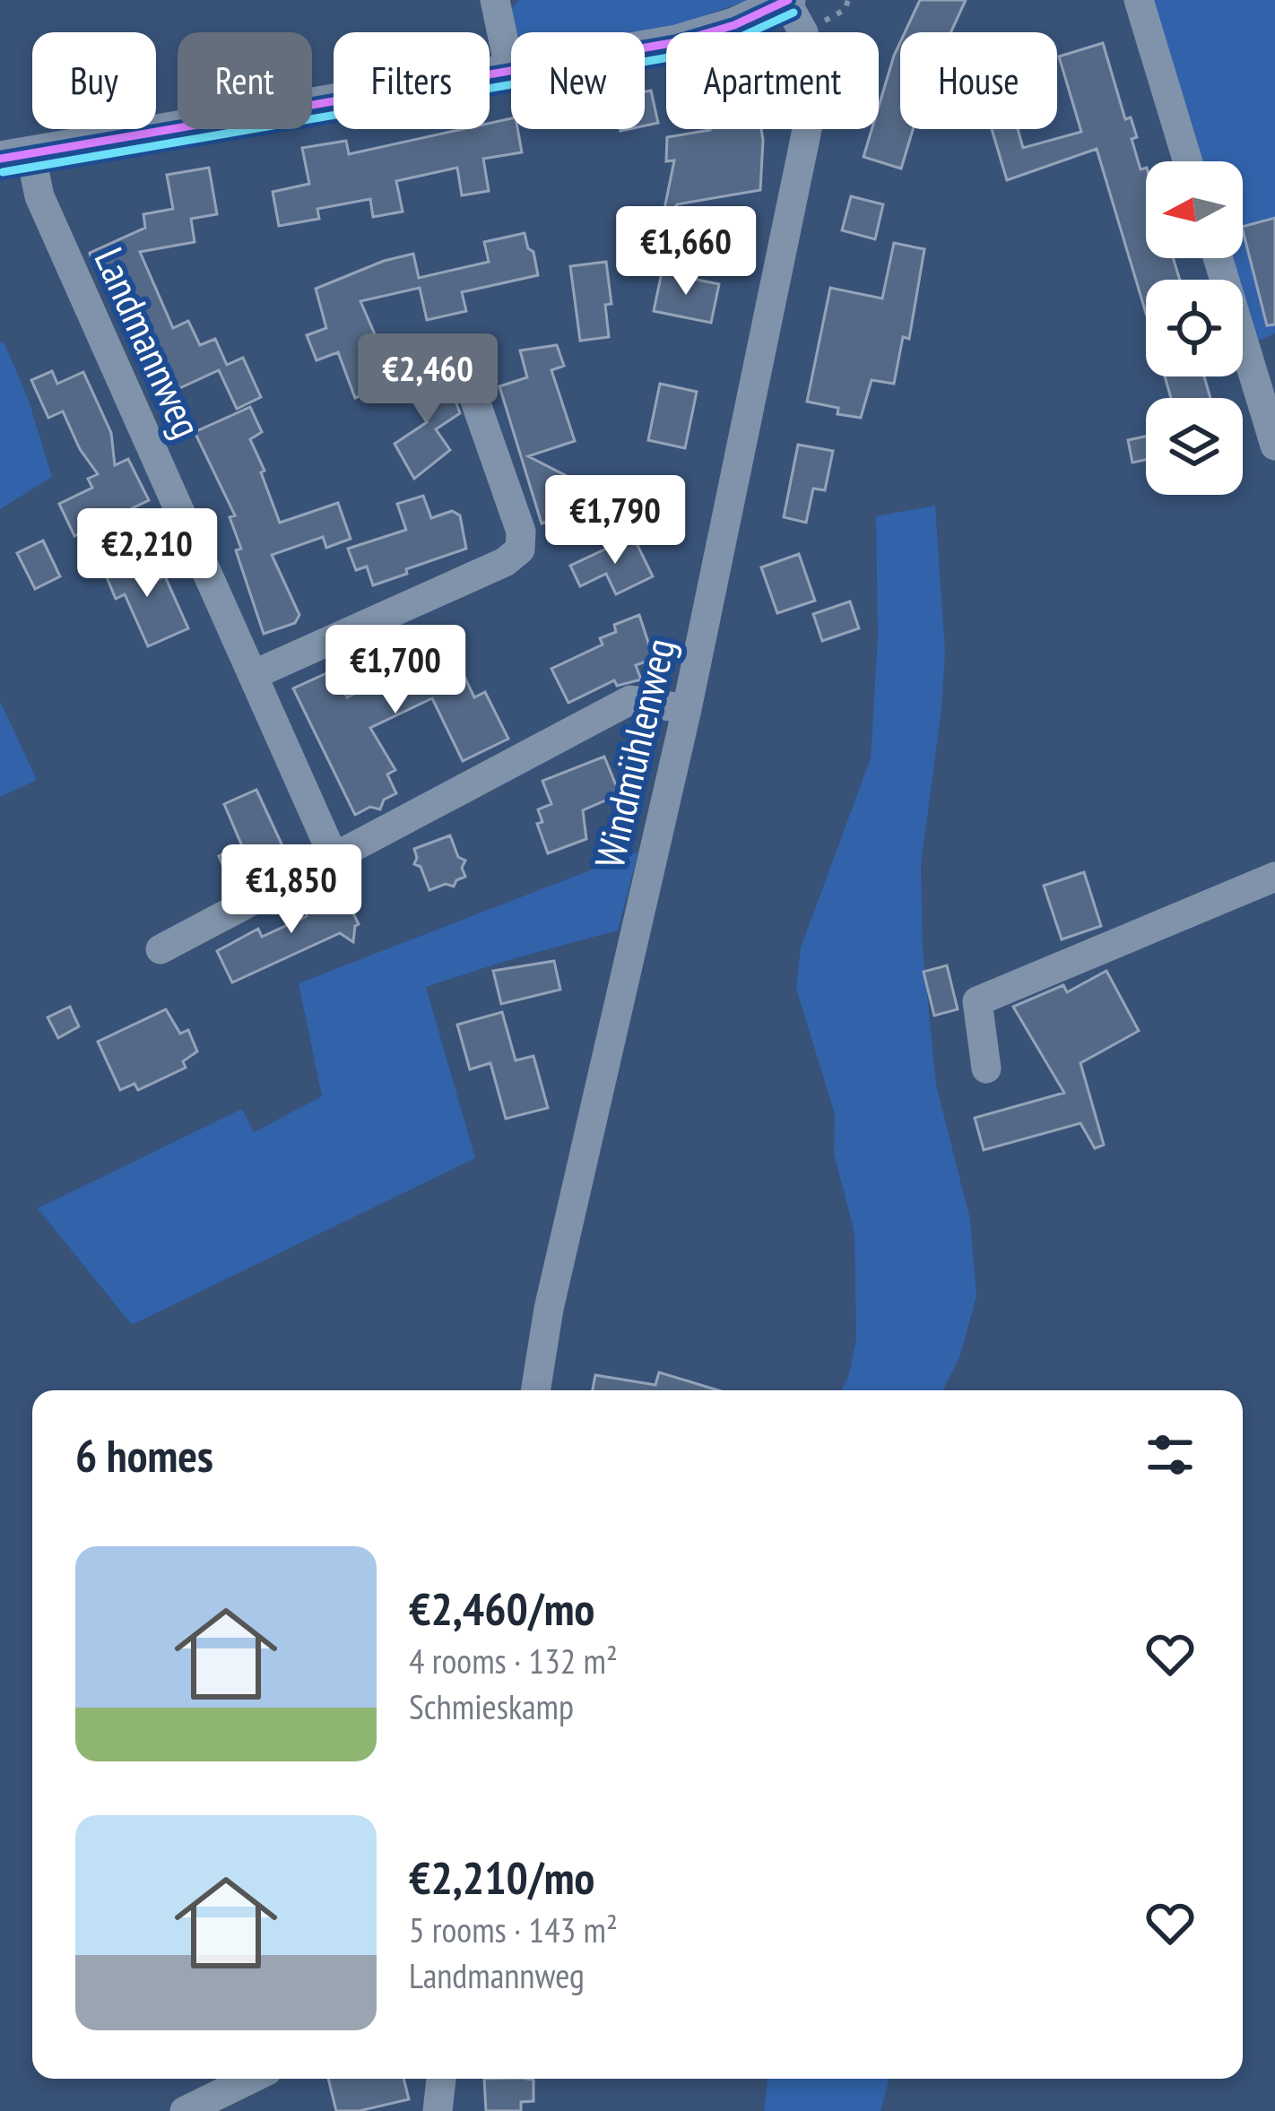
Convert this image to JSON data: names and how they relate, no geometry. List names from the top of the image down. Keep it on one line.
{"streets":{"street":["Landmannweg","Windmühlenweg"]},"north":"left","page":{"chip":["Buy","Rent","Filters","New","Apartment","House"],"price":["€1,660","€2,460","€1,790","€2,210","€1,700","€1,850"],"heading":"6 homes","list":[{"name":"€2,460/mo","note":"4 rooms · 132 m² · Schmieskamp"},{"name":"€2,210/mo","note":"5 rooms · 143 m² · Landmannweg"}]}}
